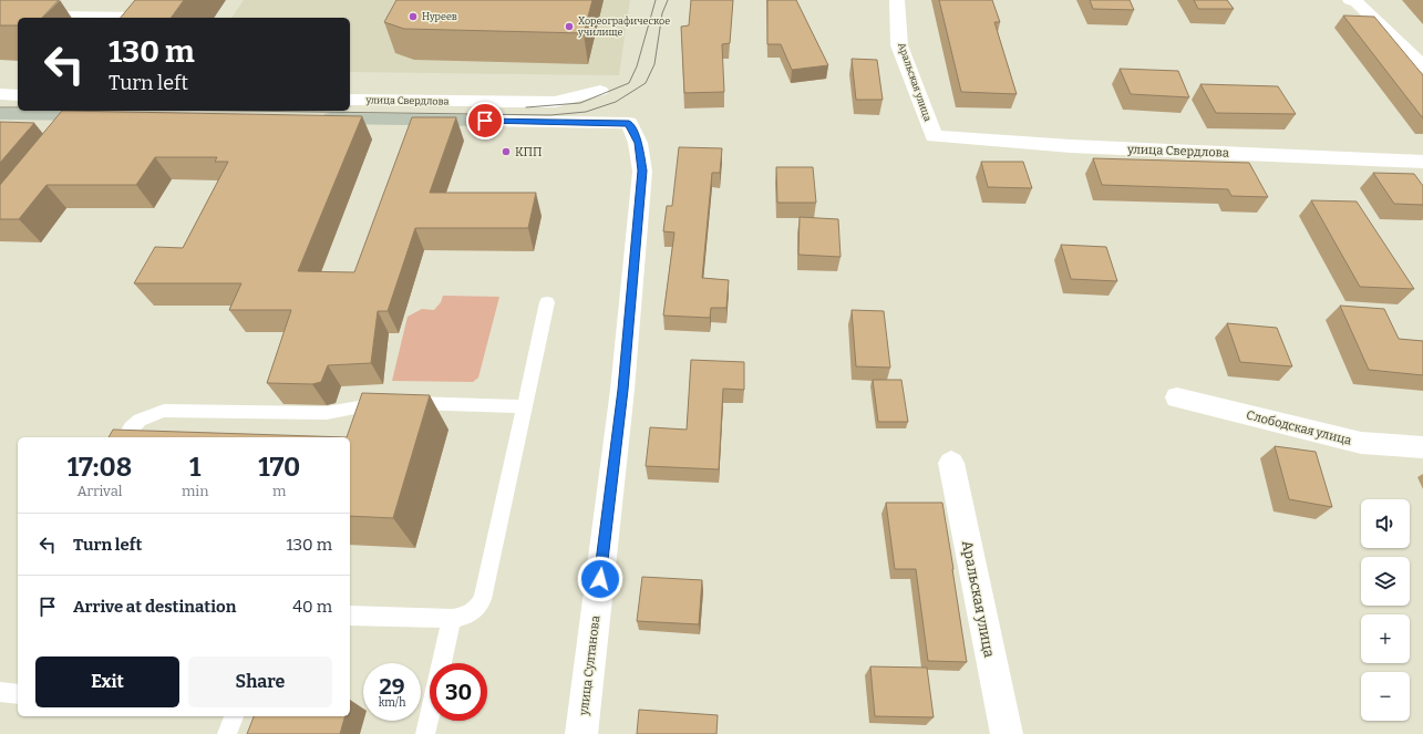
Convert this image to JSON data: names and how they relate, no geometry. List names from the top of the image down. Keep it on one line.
{"streets":{"street":["Аральская улица","улица Свердлова","Слободская улица","улица Султанова"]},"crossings":[["Аральская улица","улица Свердлова"],["улица Свердлова","улица Султанова"]],"places":["Нуреев","Хореографическое училище","КПП"],"page":{"turn":["130 m","Turn left"],"eta":["17:08","Arrival","1","min","170","m"],"map_buttons":["+","−"],"list":[{"name":"Turn left","value":"130 m"},{"name":"Arrive at destination","value":"40 m"}],"buttons":["Exit","Share"],"speed":"29 km/h","limit":"30"}}
